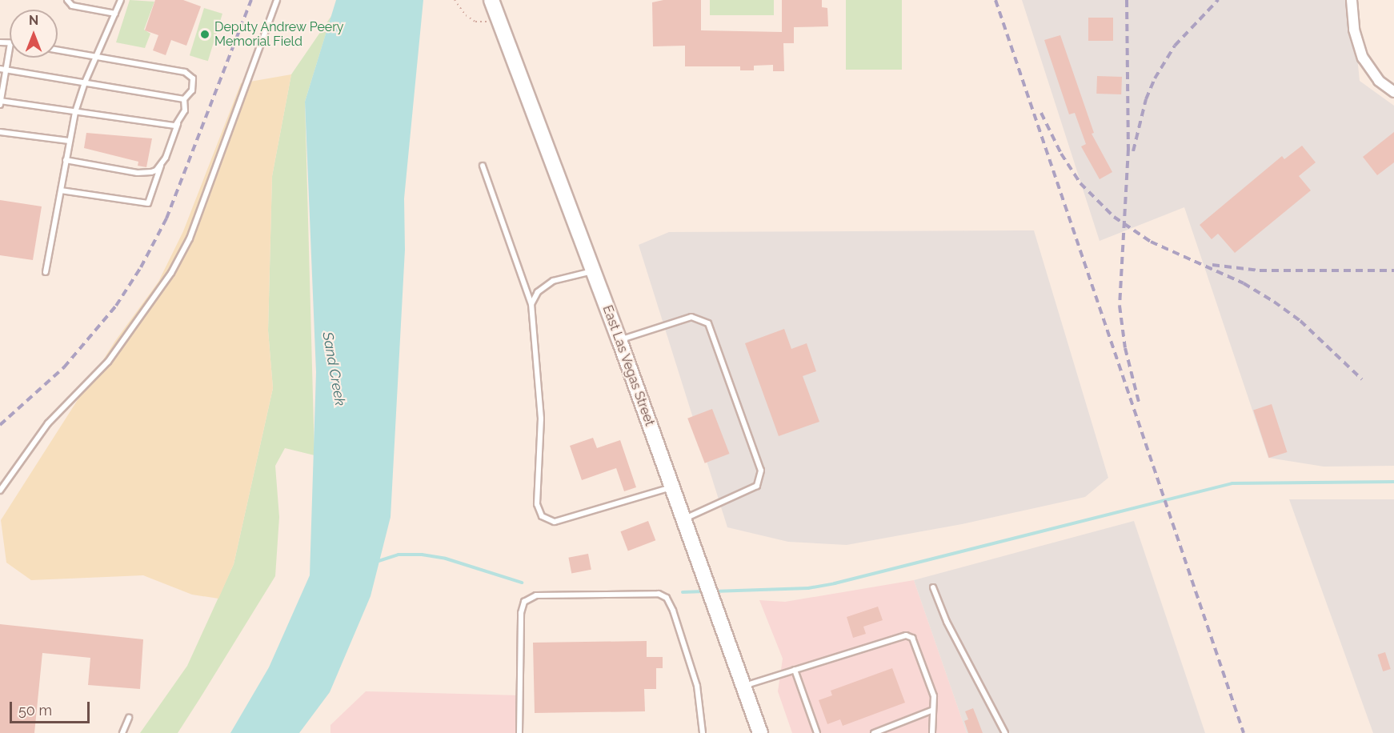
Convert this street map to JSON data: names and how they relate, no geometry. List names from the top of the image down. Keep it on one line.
{"streets":{"street":["East Las Vegas Street"]},"water":["Sand Creek"],"places":["Deputy Andrew Peery Memorial Field"],"scale_bar":"50 m","north":"top"}
